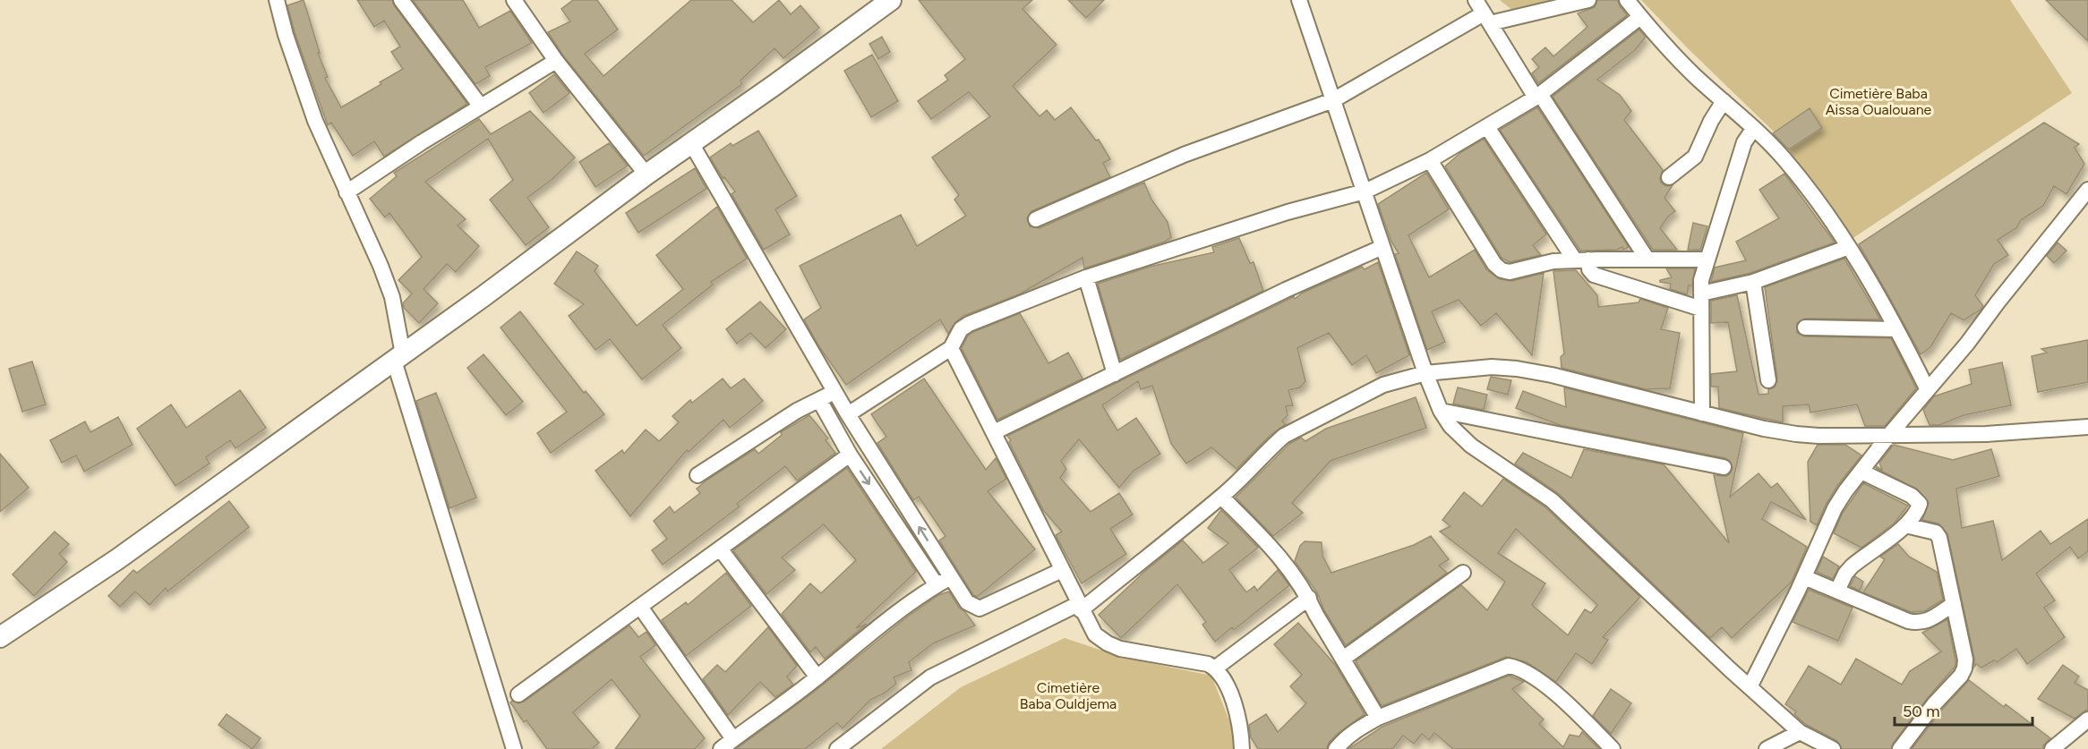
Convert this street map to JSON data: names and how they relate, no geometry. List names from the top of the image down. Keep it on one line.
{"parks":["Cimetière Baba Aissa Oualouane","Cimetière Baba Ouldjema"],"scale_bar":"50 m"}
